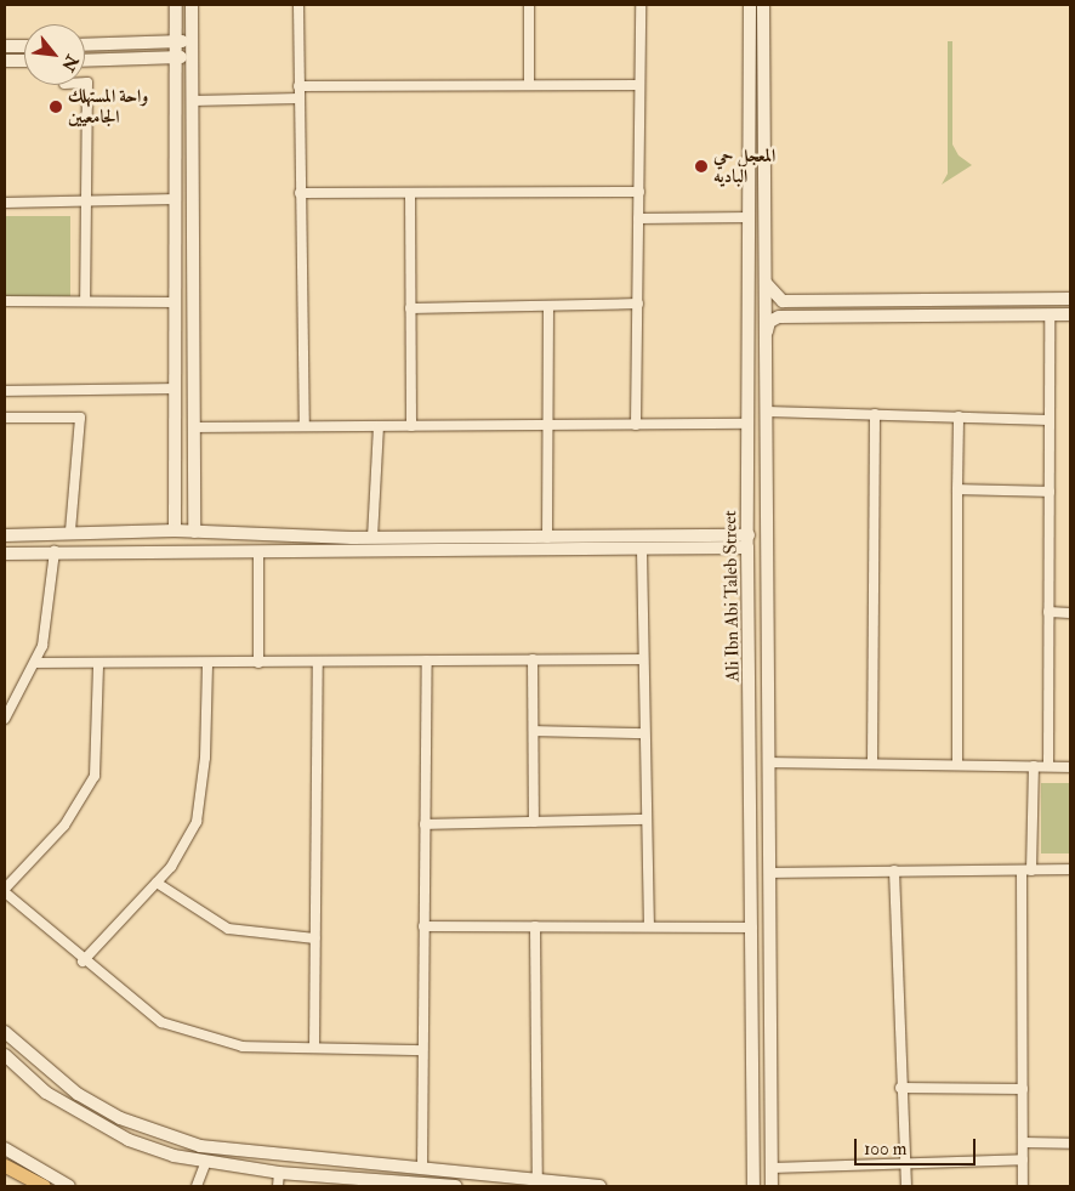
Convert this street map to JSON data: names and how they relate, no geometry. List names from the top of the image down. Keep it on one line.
{"streets":{"street":["Ali Ibn Abi Taleb Street"]},"places":["واحة المستهلك الجامعيين","المعجل حي الباديه"],"scale_bar":"100 m","north":"bottom right"}
